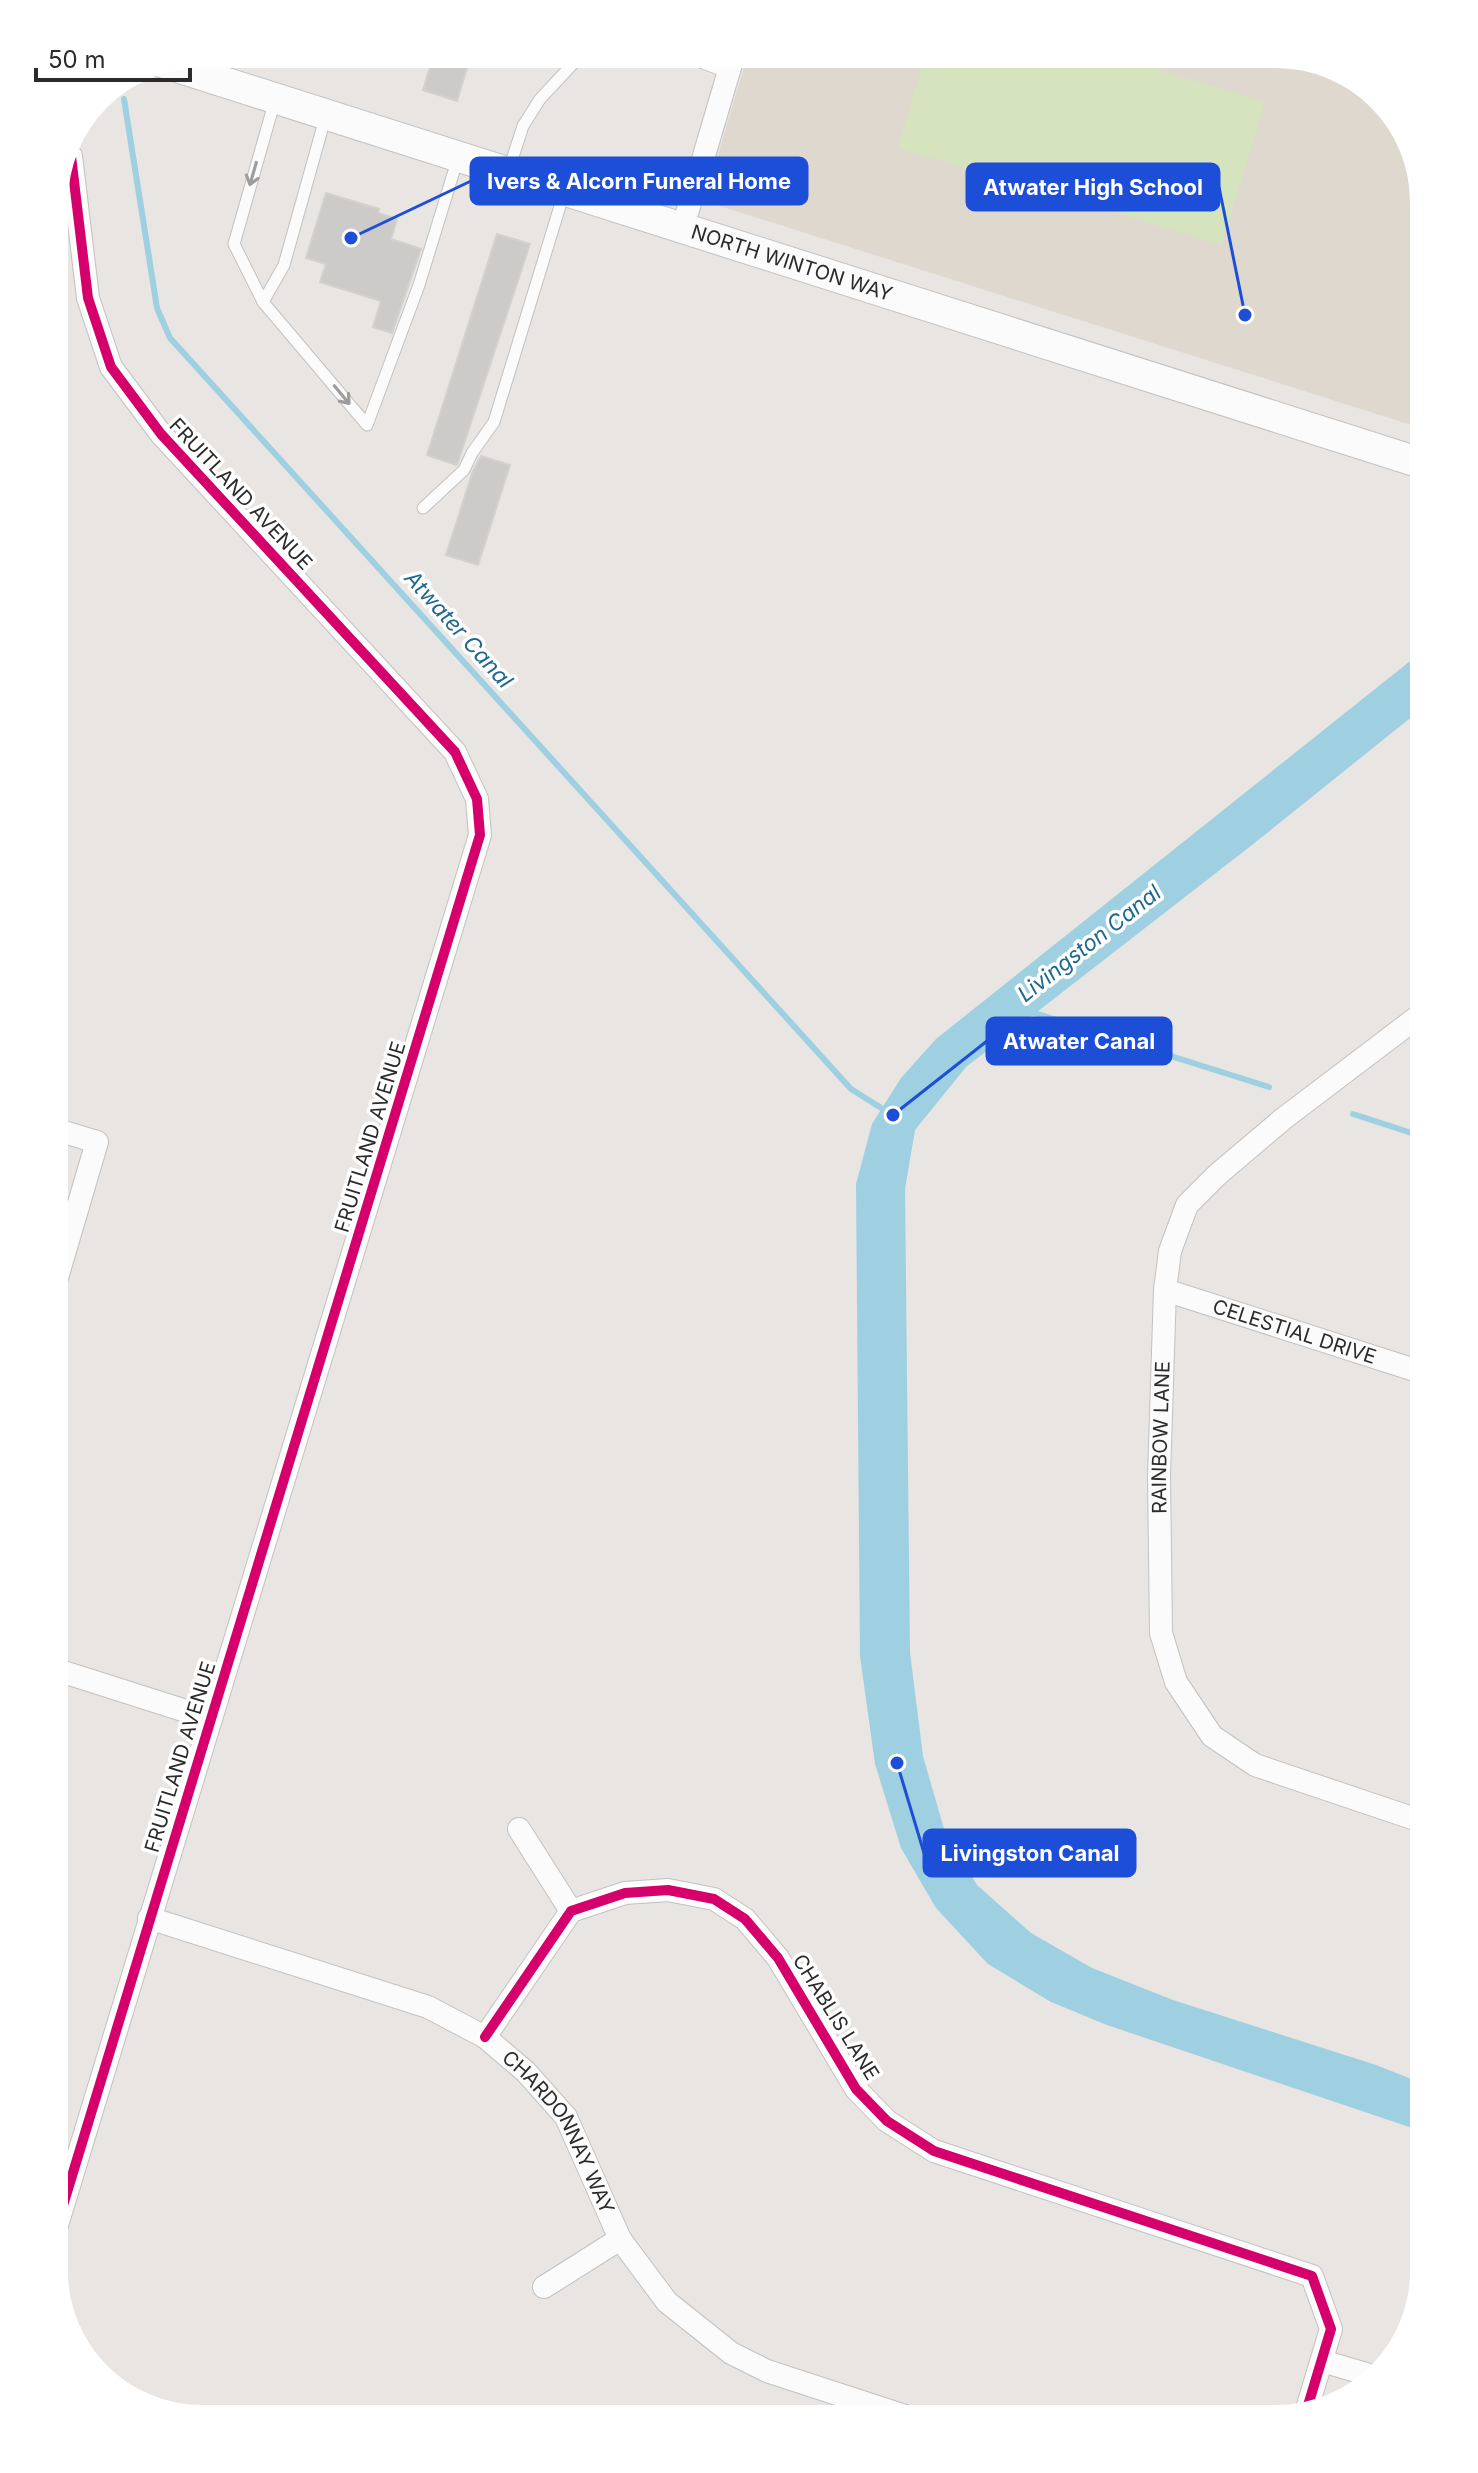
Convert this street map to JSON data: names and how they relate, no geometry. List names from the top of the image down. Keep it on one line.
{"streets":{"main road":["NORTH WINTON WAY"],"street":["FRUITLAND AVENUE","CELESTIAL DRIVE","RAINBOW LANE","CHABLIS LANE","CHARDONNAY WAY"]},"crossings":[["FRUITLAND AVENUE","CHARDONNAY WAY"],["CELESTIAL DRIVE","RAINBOW LANE"]],"water":["Atwater Canal","Livingston Canal"],"places":["Ivers & Alcorn Funeral Home","Atwater High School","Atwater Canal","Livingston Canal"],"scale_bar":"50 m"}
